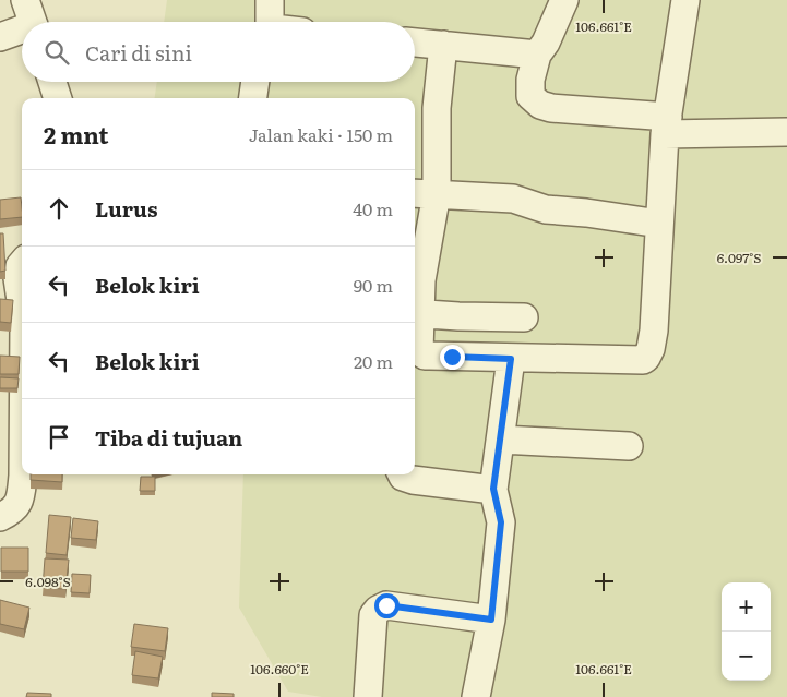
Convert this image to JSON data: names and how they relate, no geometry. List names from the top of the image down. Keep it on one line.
{"page":{"search":"Cari di sini","heading":["2 mnt","Jalan kaki · 150 m"],"list":[["Lurus","40 m"],["Belok kiri","90 m"],["Belok kiri","20 m"],"Tiba di tujuan"],"map_buttons":["+","−"]},"coordinates":["106.661°E","6.097°S","6.098°S","106.660°E"]}
